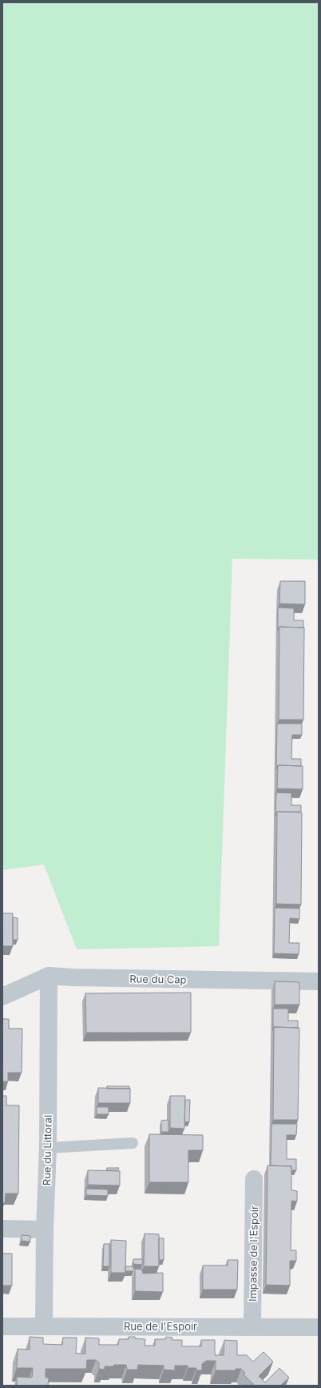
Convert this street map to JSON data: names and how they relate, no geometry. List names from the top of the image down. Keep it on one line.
{"streets":{"street":["Rue du Cap","Rue du Littoral","Impasse de l'Espoir","Rue de l'Espoir"]},"crossings":[["Rue du Cap","Rue du Littoral"],["Rue du Littoral","Rue de l'Espoir"],["Impasse de l'Espoir","Rue de l'Espoir"]]}
